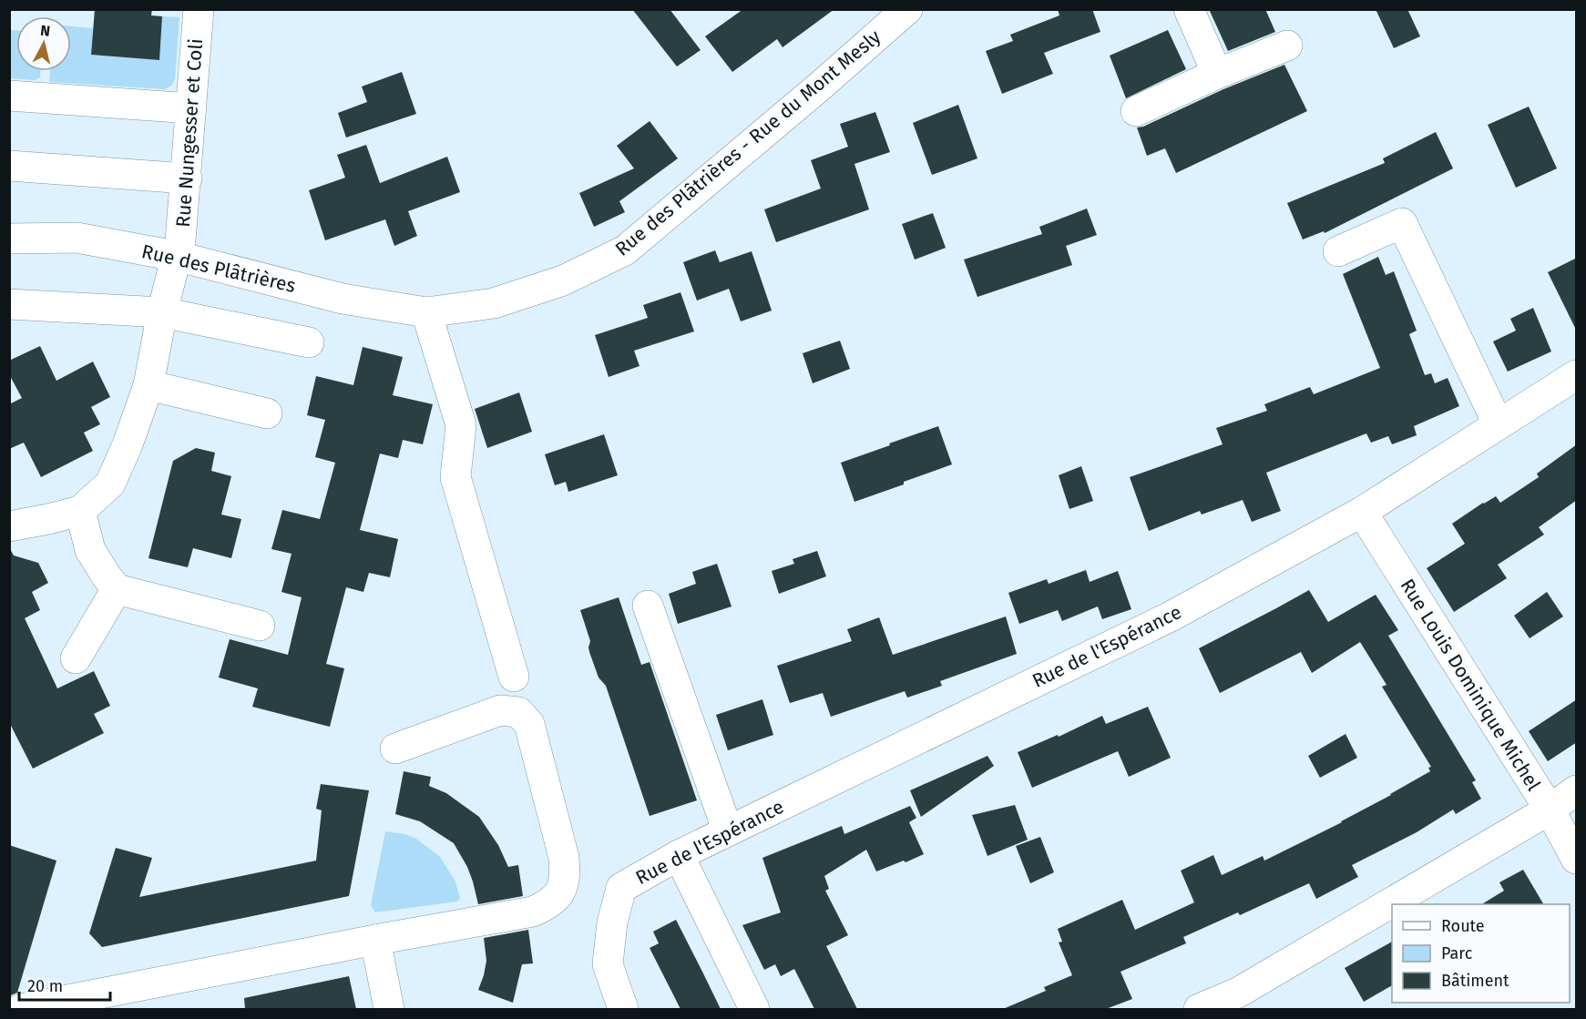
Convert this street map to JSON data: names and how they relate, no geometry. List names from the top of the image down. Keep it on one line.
{"streets":{"street":["Rue Nungesser et Coli","Rue des Plâtrières - Rue du Mont Mesly","Rue des Plâtrières","Rue de l'Espérance","Rue Louis Dominique Michel"]},"crossings":[["Rue Nungesser et Coli","Rue des Plâtrières"],["Rue des Plâtrières - Rue du Mont Mesly","Rue des Plâtrières"],["Rue de l'Espérance","Rue Louis Dominique Michel"]],"legend":["Route","Parc","Bâtiment"],"scale_bar":"20 m","north":"top"}
